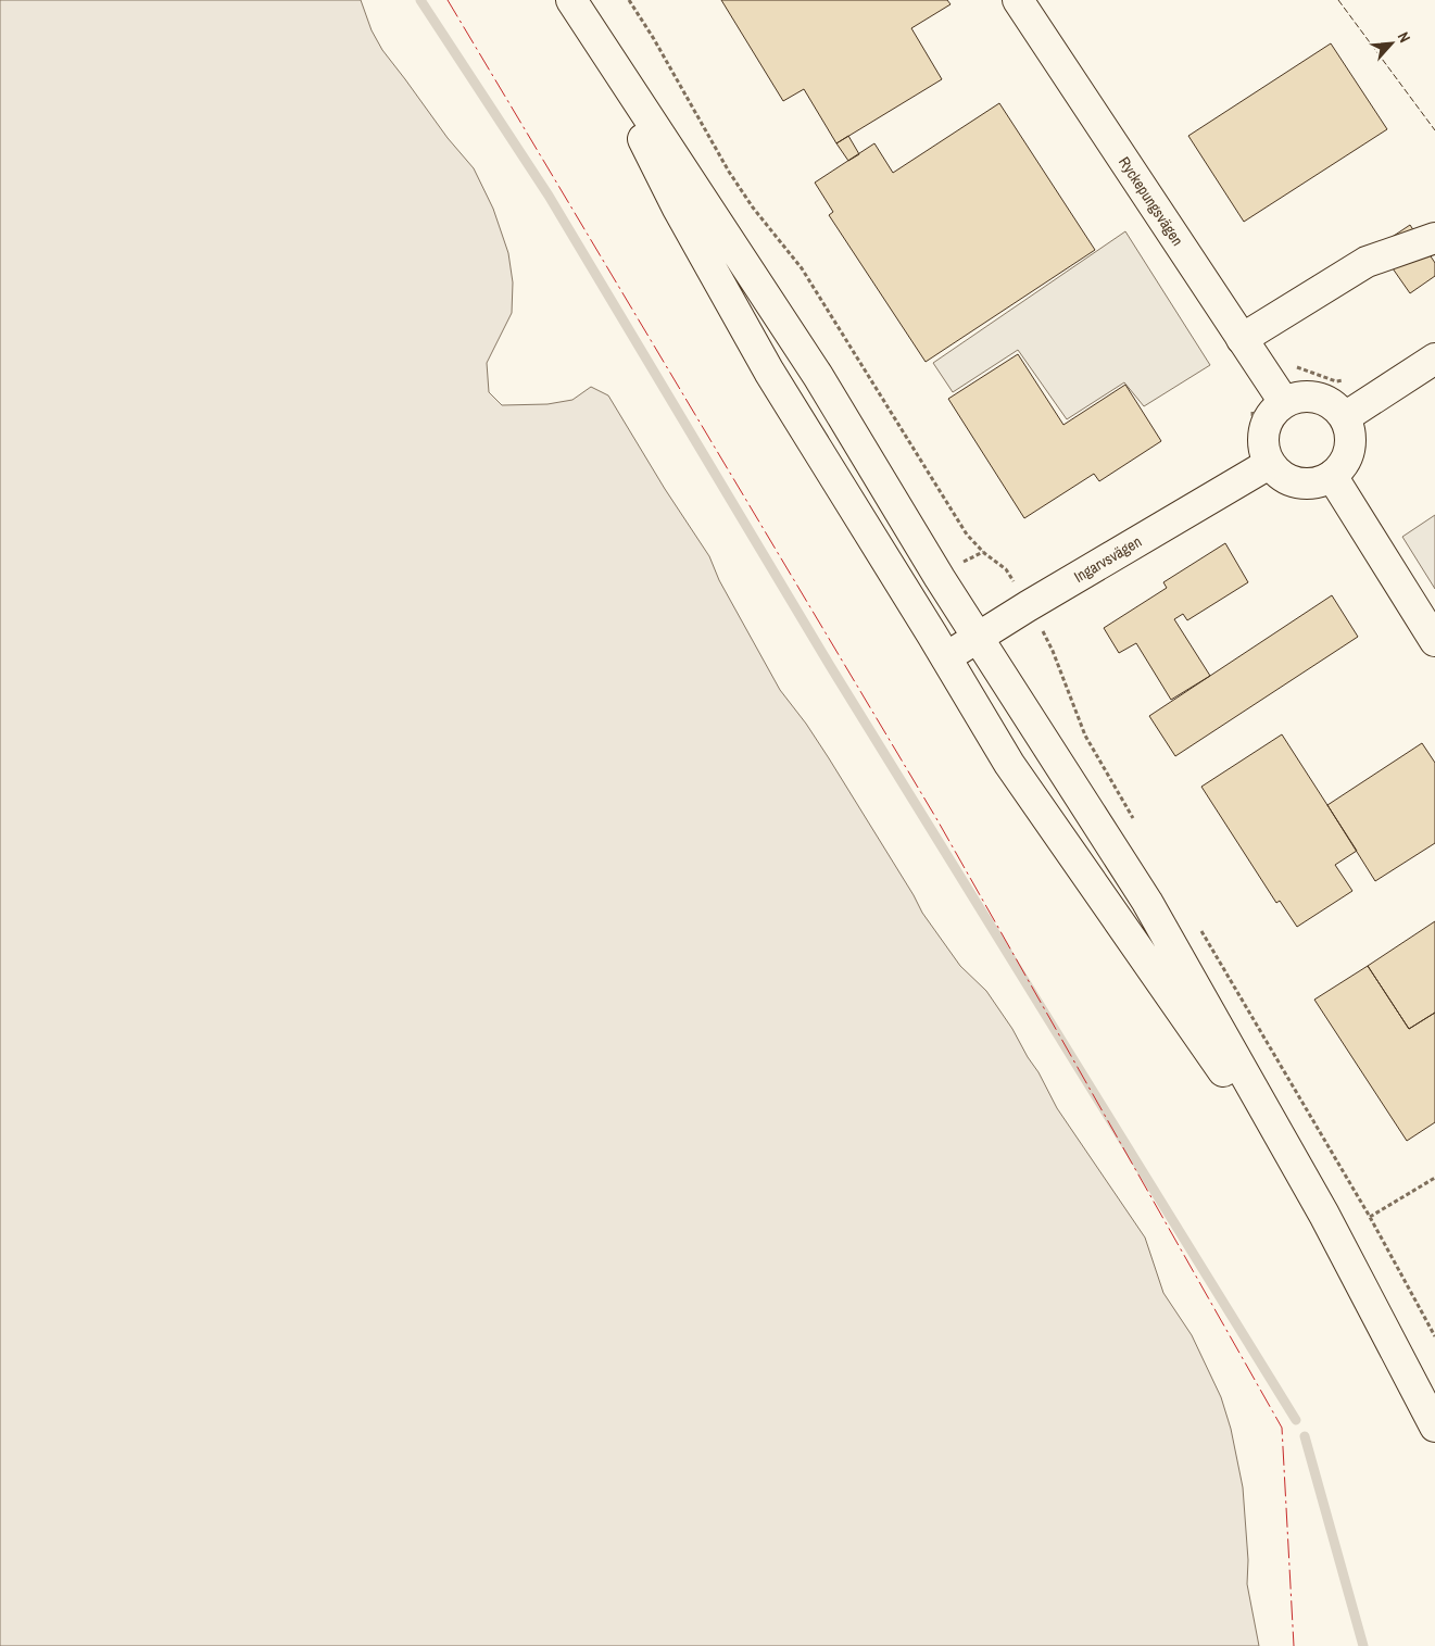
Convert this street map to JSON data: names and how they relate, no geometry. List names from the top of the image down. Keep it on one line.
{"streets":{"main road":["Ryckepungsvägen","Ingarvsvägen"]},"crossings":[["Ryckepungsvägen","Ingarvsvägen"]],"north":"top right"}
